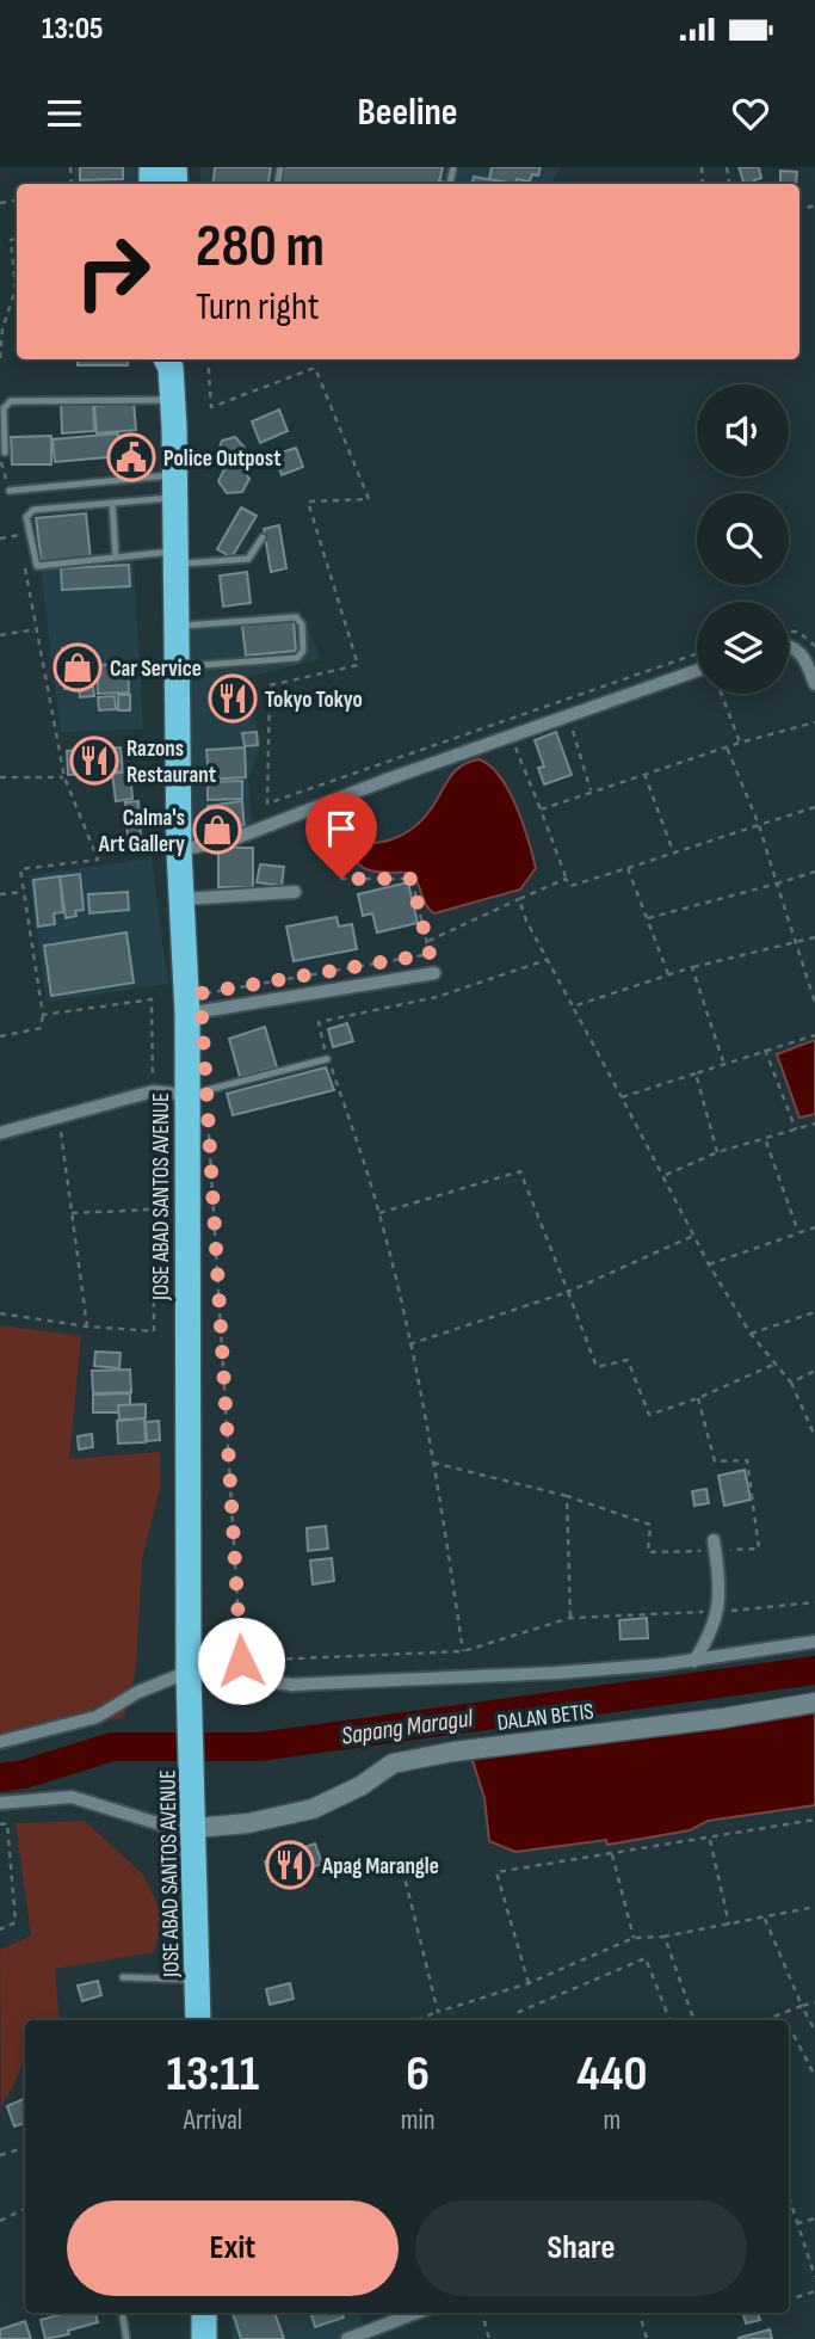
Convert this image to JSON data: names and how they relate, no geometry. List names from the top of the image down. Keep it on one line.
{"streets":{"highway":["JOSE ABAD SANTOS AVENUE"],"street":["DALAN BETIS"]},"crossings":[["JOSE ABAD SANTOS AVENUE","DALAN BETIS"]],"water":["Sapang Maragul"],"places":{"public building":["Police Outpost"],"shop":["Car Service","Calma's Art Gallery"],"restaurant":["Tokyo Tokyo","Razons Restaurant","Apag Marangle"]},"page":{"status":"13:05","header":"Beeline","turn":["280 m","Turn right"],"eta":["13:11","Arrival","6","min","440","m"],"buttons":["Exit","Share"]}}
